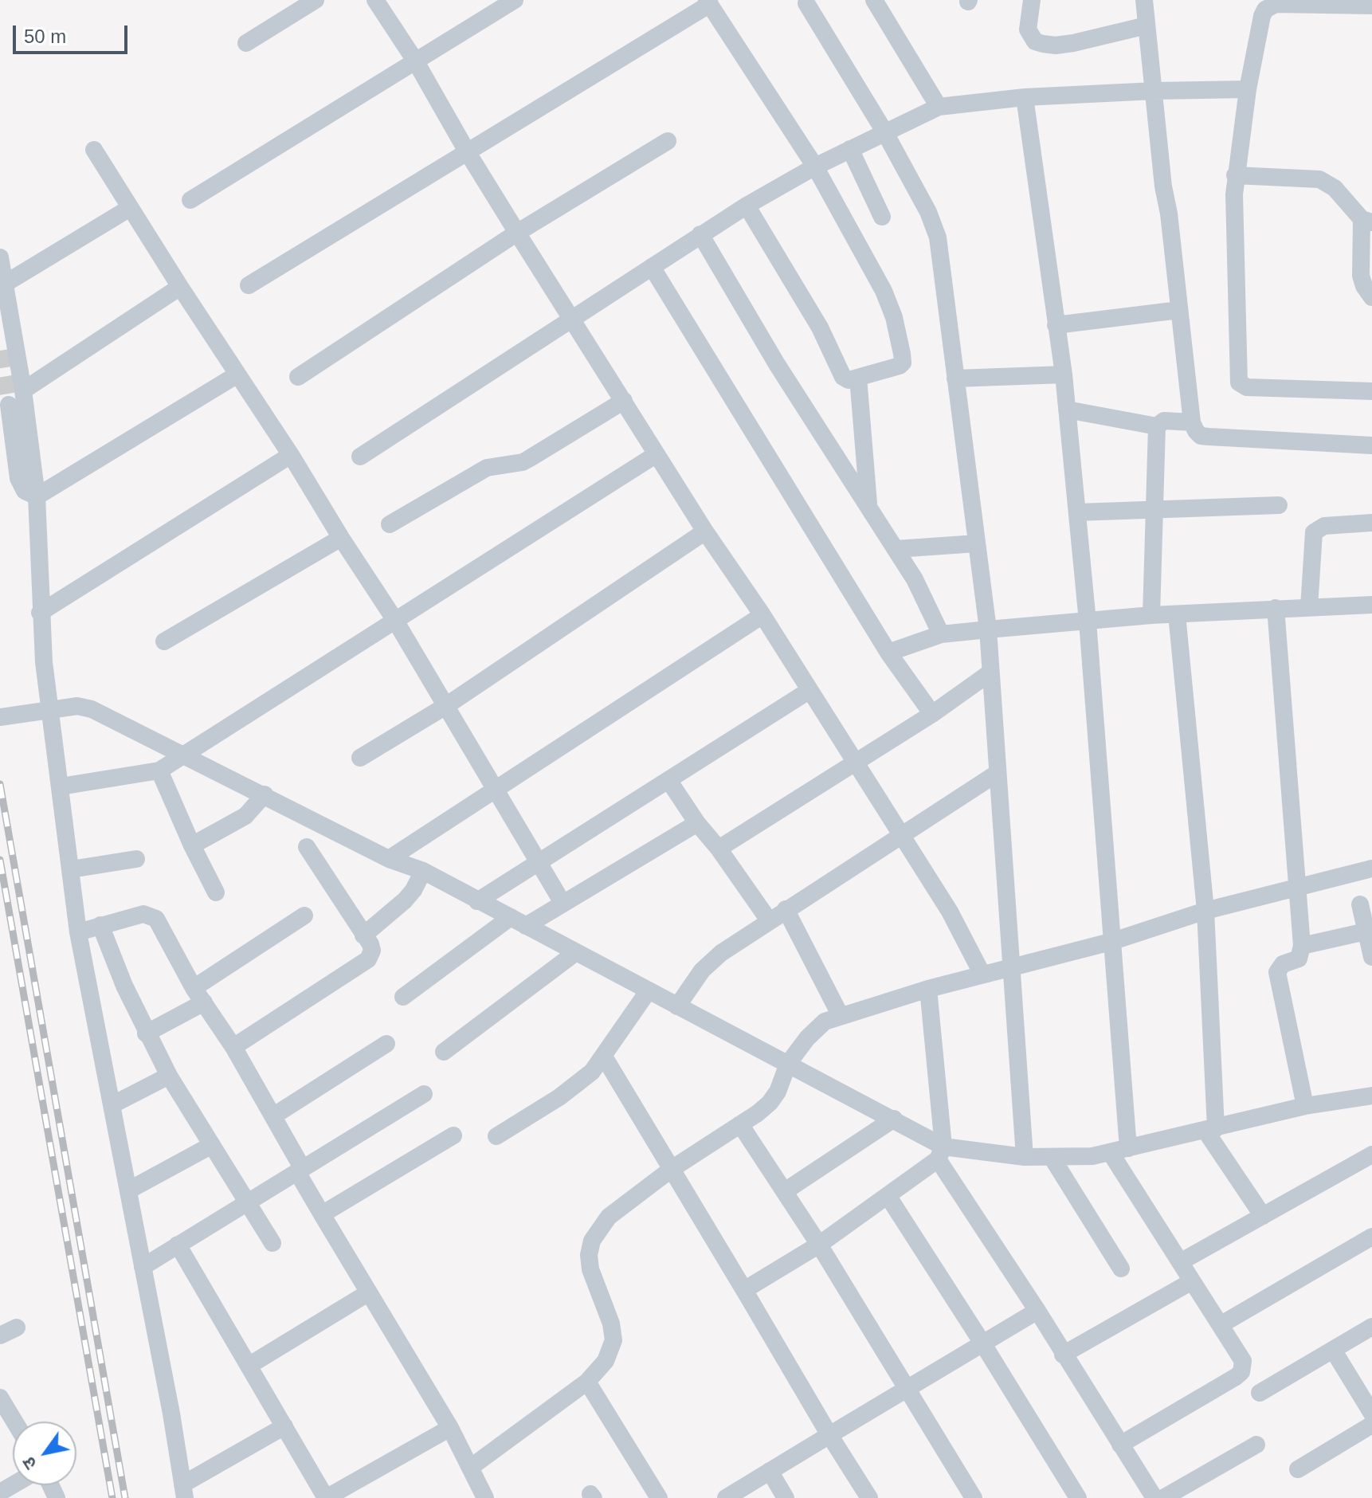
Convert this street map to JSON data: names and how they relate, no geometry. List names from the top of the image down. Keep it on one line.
{"scale_bar":"50 m","north":"bottom left"}
